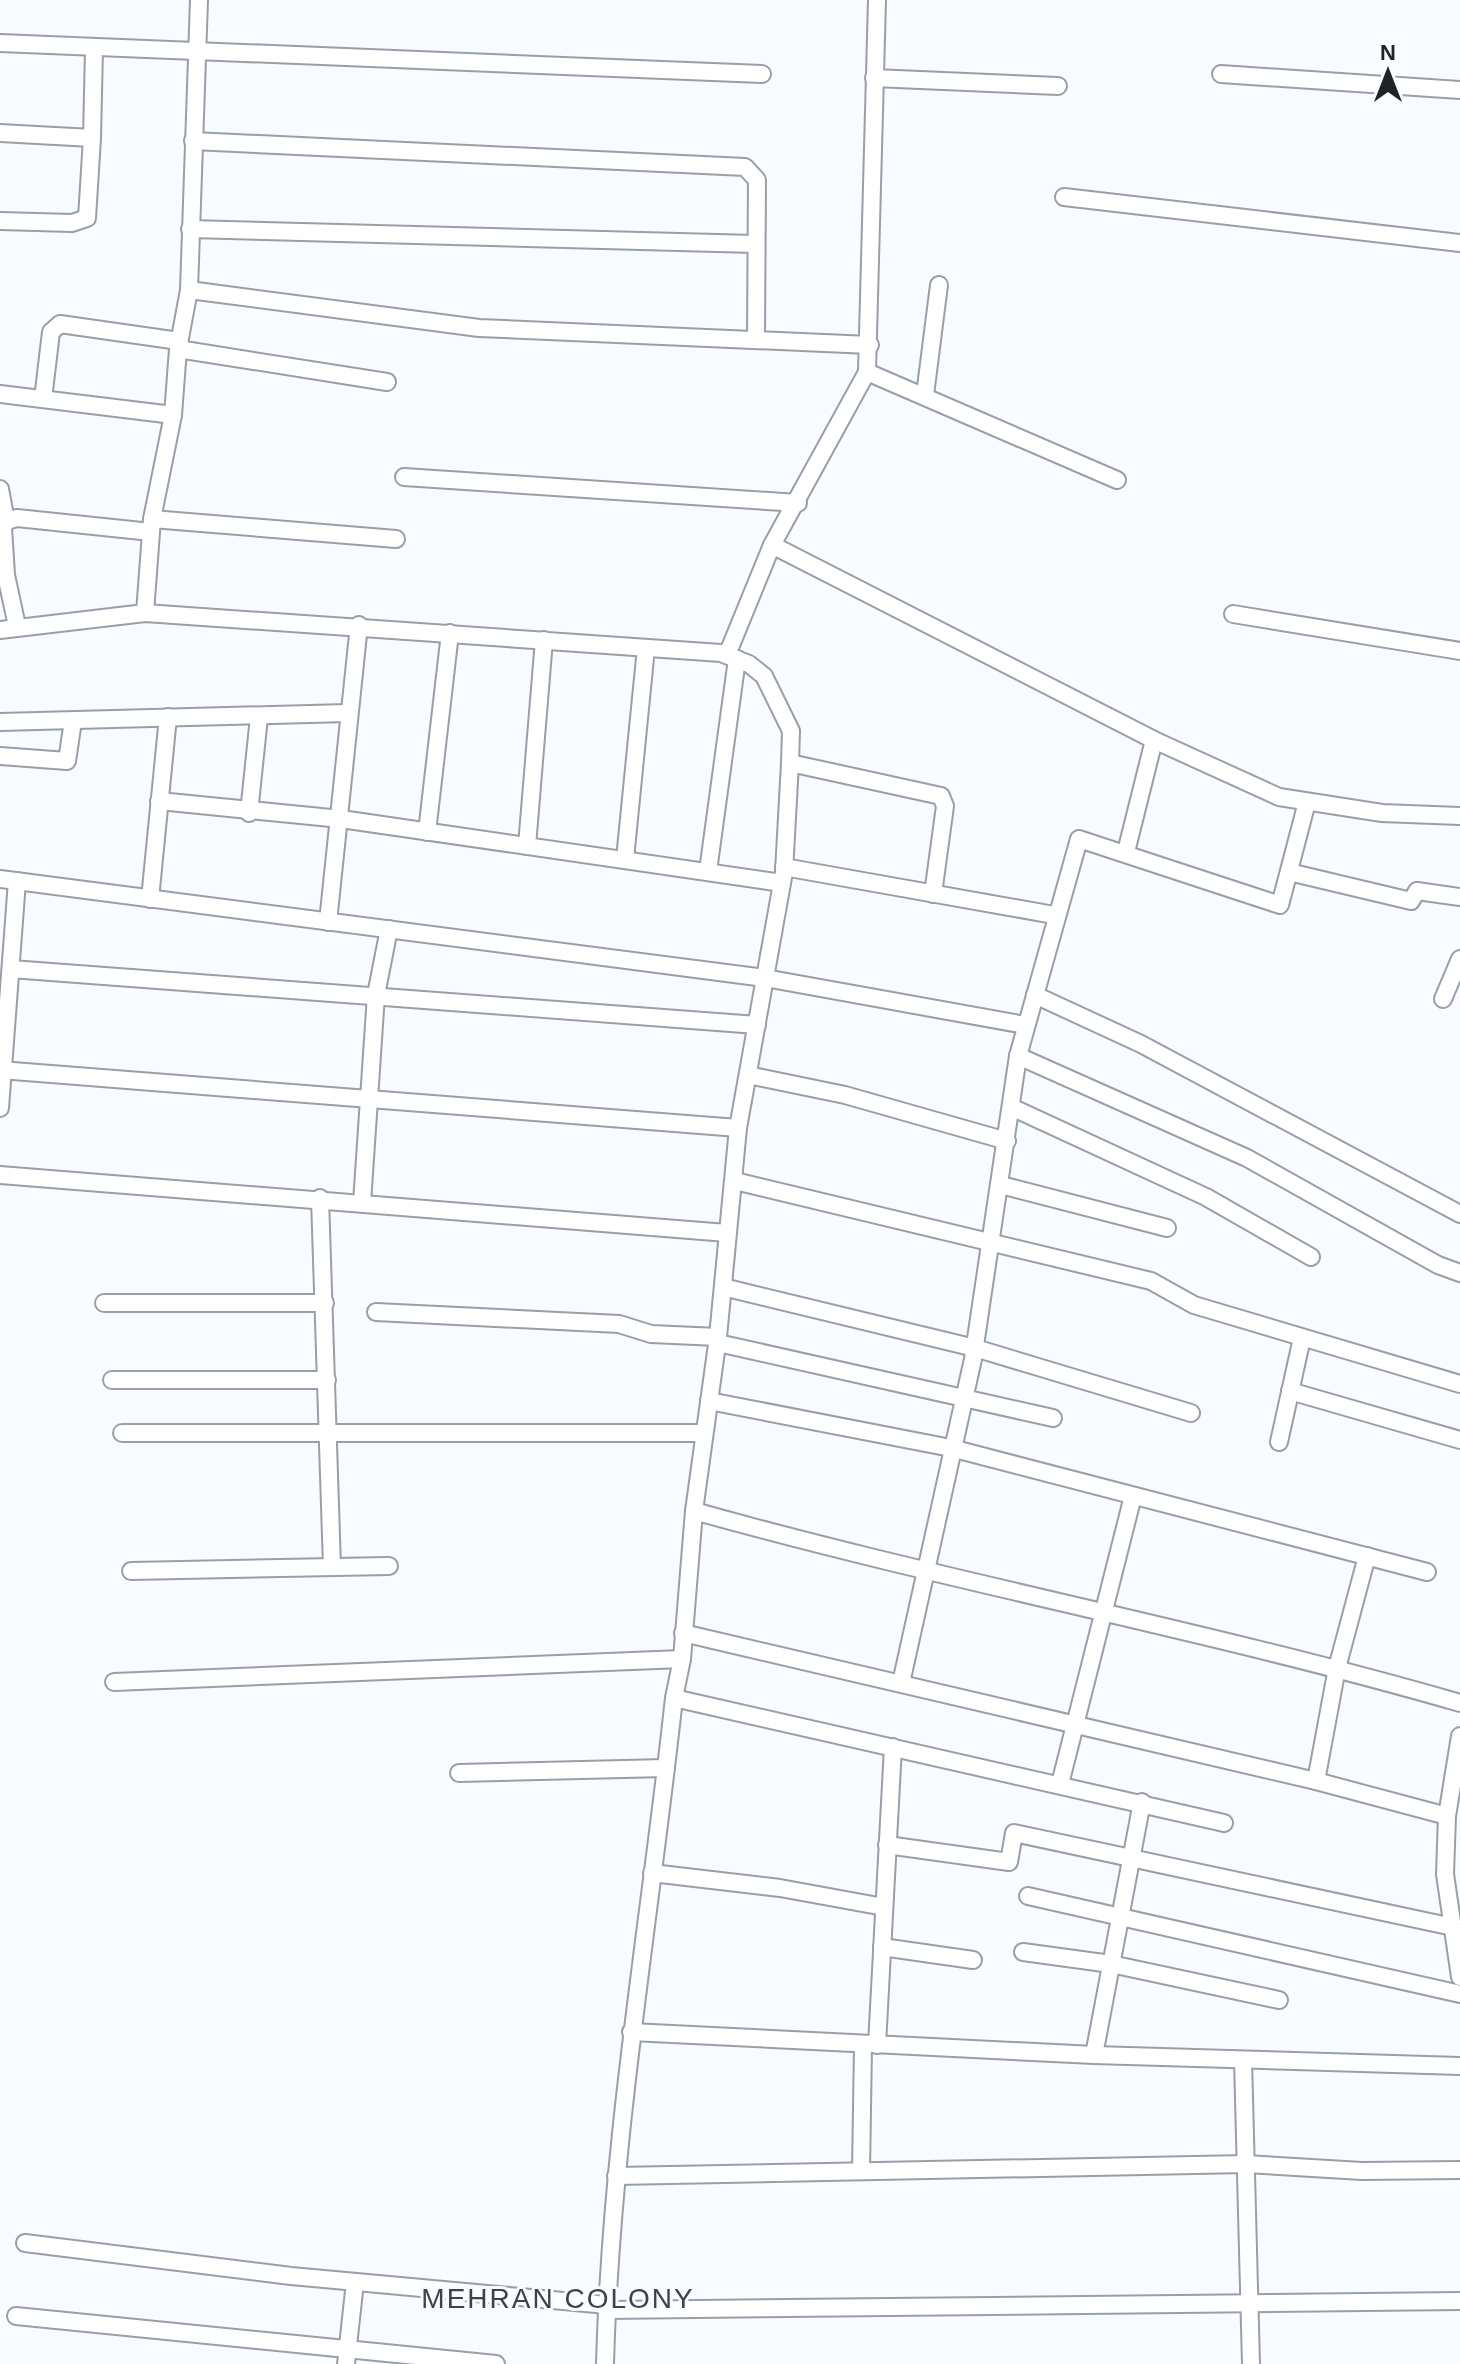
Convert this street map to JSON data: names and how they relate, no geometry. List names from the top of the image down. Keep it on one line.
{"districts":["MEHRAN COLONY"],"north":"top"}
